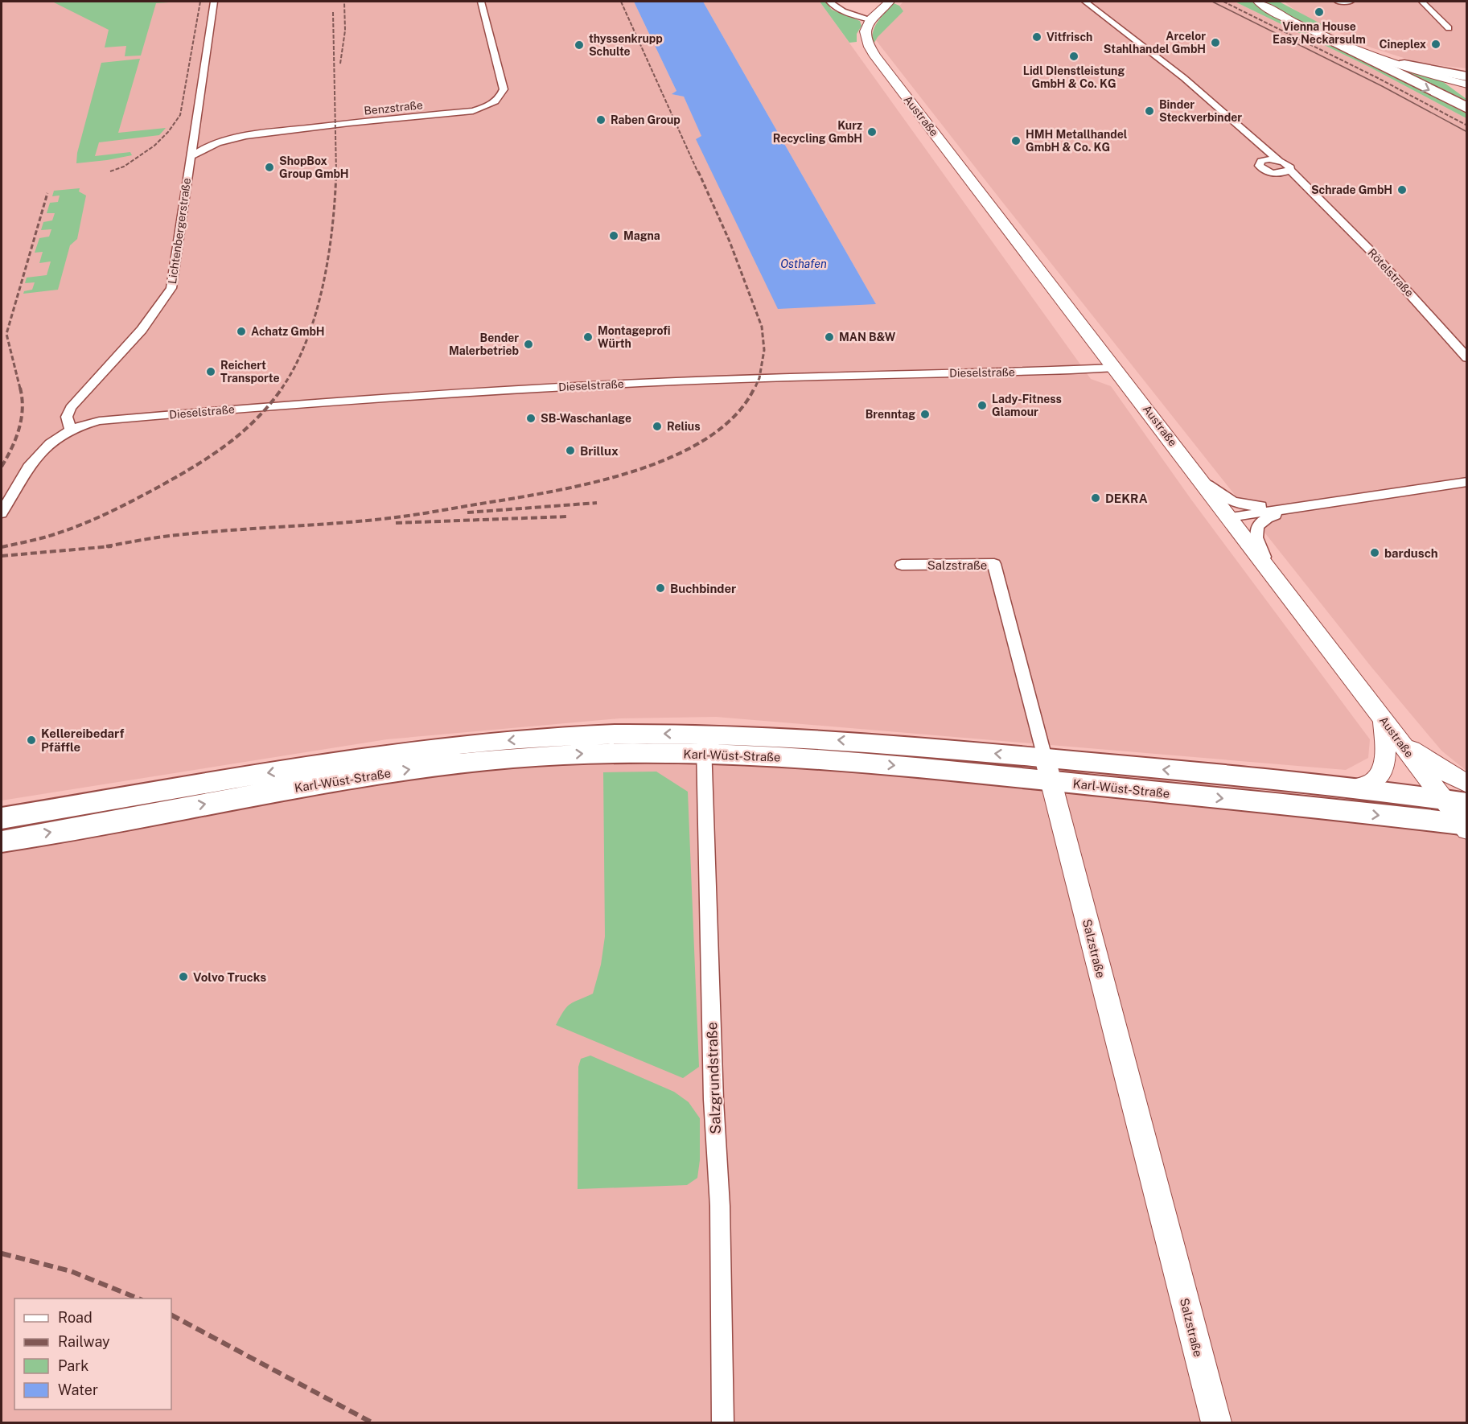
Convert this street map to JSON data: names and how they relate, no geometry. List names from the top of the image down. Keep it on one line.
{"streets":{"main road":["Austraße","Salzstraße","Karl-Wüst-Straße"],"street":["Benzstraße","Lichtenbergerstraße","Rötelstraße","Dieselstraße","Salzgrundstraße"]},"crossings":[["Benzstraße","Lichtenbergerstraße"],["Austraße","Dieselstraße"],["Austraße","Karl-Wüst-Straße"],["Lichtenbergerstraße","Dieselstraße"],["Salzstraße","Karl-Wüst-Straße"],["Karl-Wüst-Straße","Salzgrundstraße"]],"water":["Osthafen"],"places":["Vienna House Easy Neckarsulm","Vitfrisch","Arcelor Stahlhandel GmbH","Cineplex","thyssenkrupp Schulte","Lidl DIenstleistung GmbH & Co. KG","Binder Steckverbinder","Raben Group","Kurz Recycling GmbH","HMH Metallhandel GmbH & Co. KG","ShopBox Group GmbH","Schrade GmbH","Magna","Achatz GmbH","Montageprofi Würth","MAN B&W","Bender Malerbetrieb","Reichert Transporte","Lady-Fitness Glamour","Brenntag","SB-Waschanlage","Relius","Brillux","DEKRA","bardusch","Buchbinder","Kellereibedarf Pfäffle","Volvo Trucks"],"legend":["Road","Railway","Park","Water"]}
